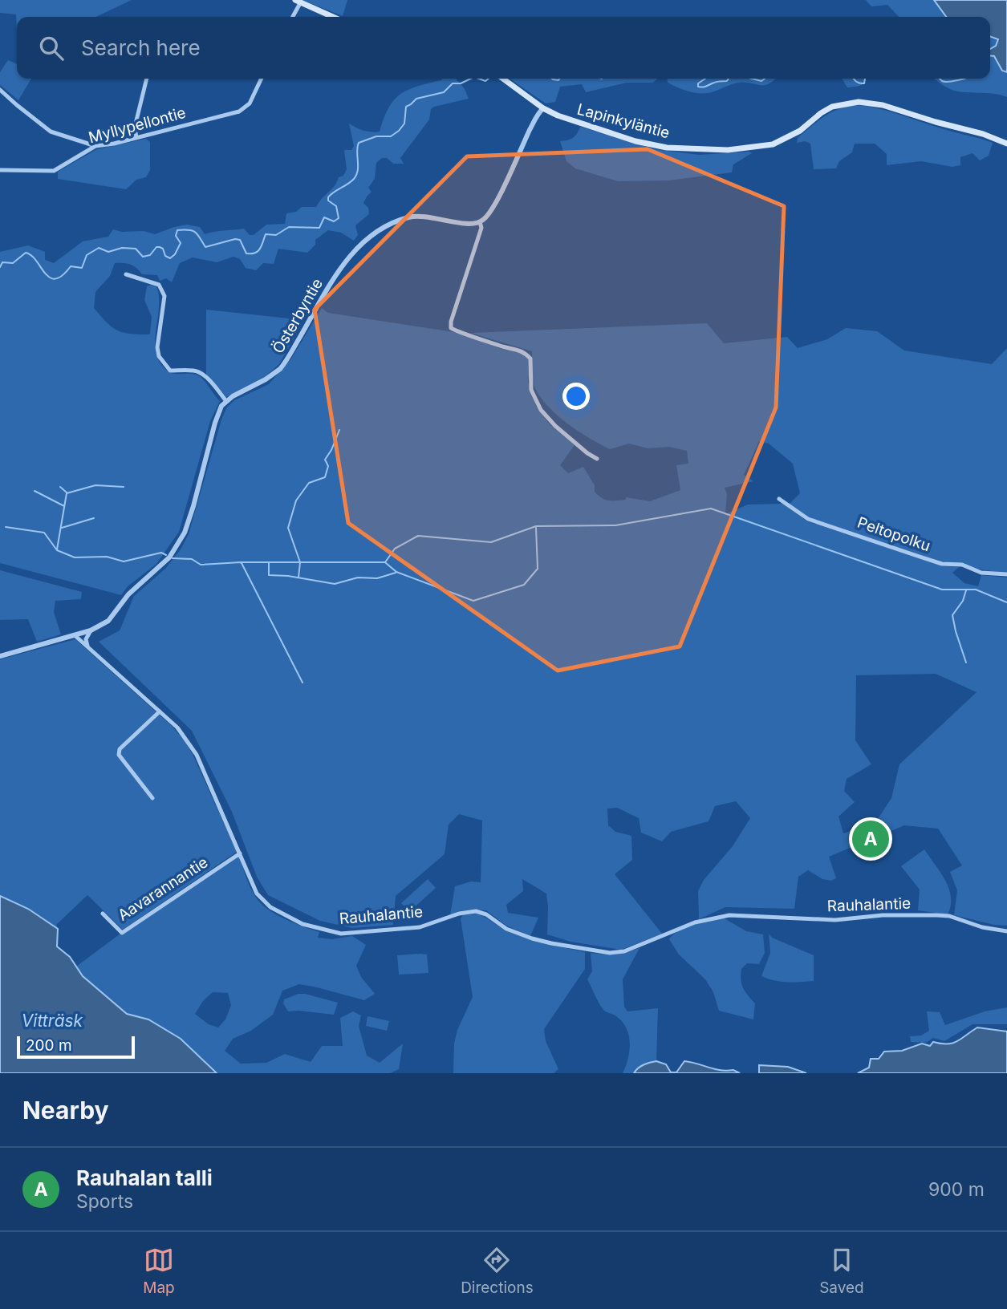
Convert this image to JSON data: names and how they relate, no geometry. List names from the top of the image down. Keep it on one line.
{"streets":{"main road":["Lapinkyläntie"],"street":["Myllypellontie","Österbyntie","Peltopolku","Aavarannantie","Rauhalantie"]},"crossings":[["Aavarannantie","Rauhalantie"]],"water":["Vitträsk"],"scale_bar":"200 m","page":{"search":"Search here","pins":"A","scale":"200 m","heading":"Nearby","list":[{"mark":"A","name":"Rauhalan talli","note":"Sports","value":"900 m"}],"nav":["Map","Directions","Saved"]}}
